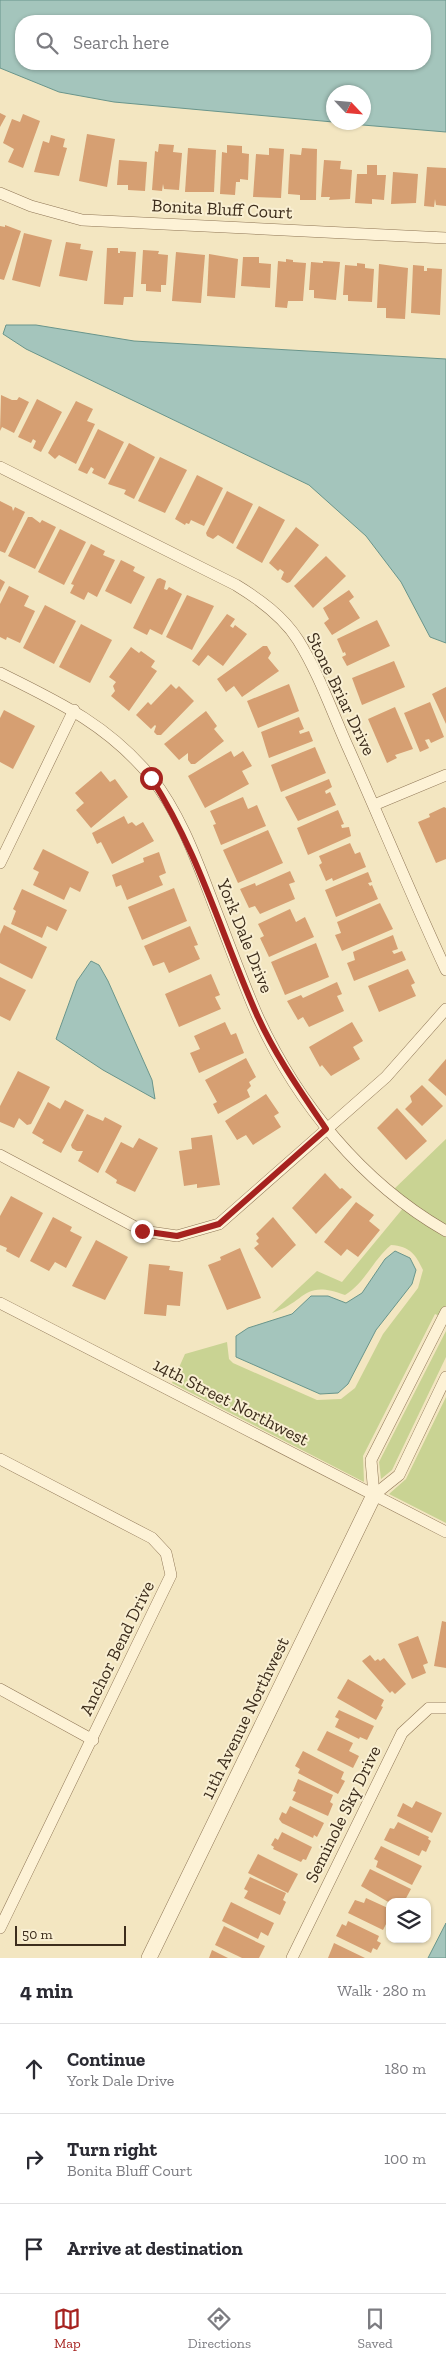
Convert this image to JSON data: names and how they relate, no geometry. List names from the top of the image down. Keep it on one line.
{"streets":{"street":["Bonita Bluff Court","Stone Briar Drive","York Dale Drive","14th Street Northwest","Anchor Bend Drive","11th Avenue Northwest","Seminole Sky Drive"]},"crossings":[["14th Street Northwest","11th Avenue Northwest"]],"scale_bar":"50 m","north":"bottom right","page":{"search":"Search here","scale":"50 m","heading":["4 min","Walk · 280 m"],"list":[["Continue","York Dale Drive","180 m"],["Turn right","Bonita Bluff Court","100 m"],"Arrive at destination"],"nav":["Map","Directions","Saved"]}}
